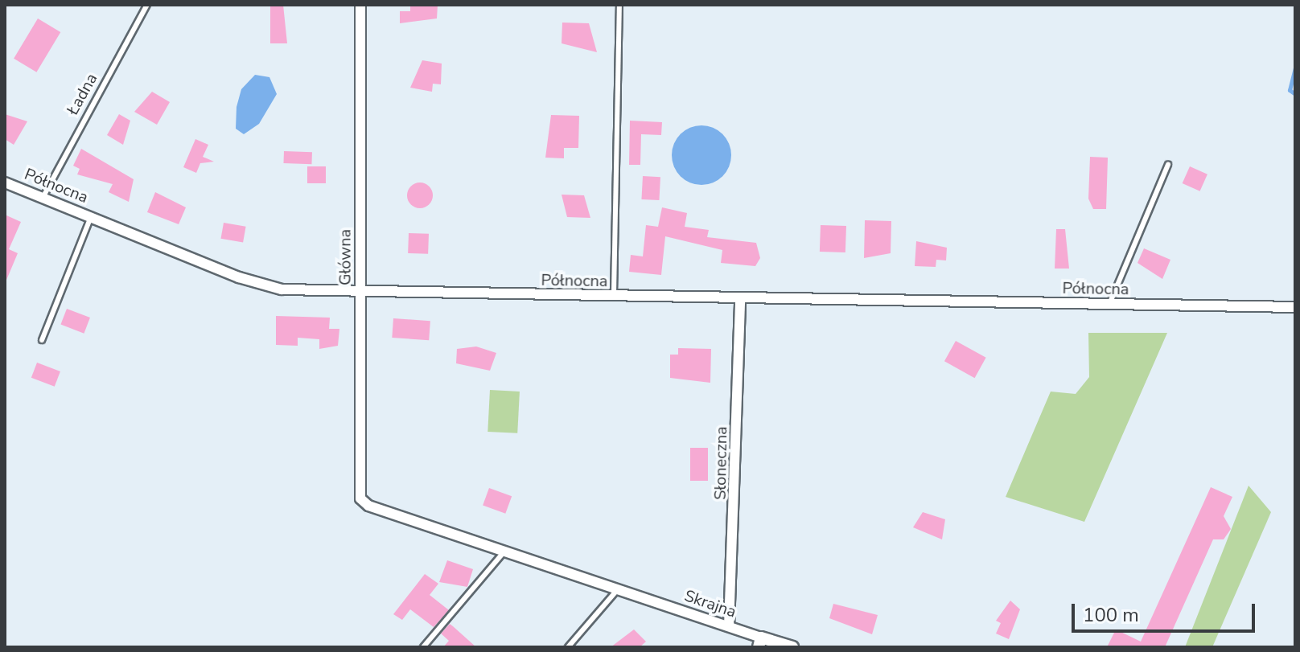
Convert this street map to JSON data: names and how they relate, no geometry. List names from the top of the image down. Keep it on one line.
{"streets":{"street":["Północna","Główna","Słoneczna","Skrajna"],"lane":["Ładna"]},"crossings":[["Ładna","Północna"],["Północna","Główna"],["Północna","Słoneczna"],["Główna","Skrajna"],["Słoneczna","Skrajna"]],"scale_bar":"100 m"}
